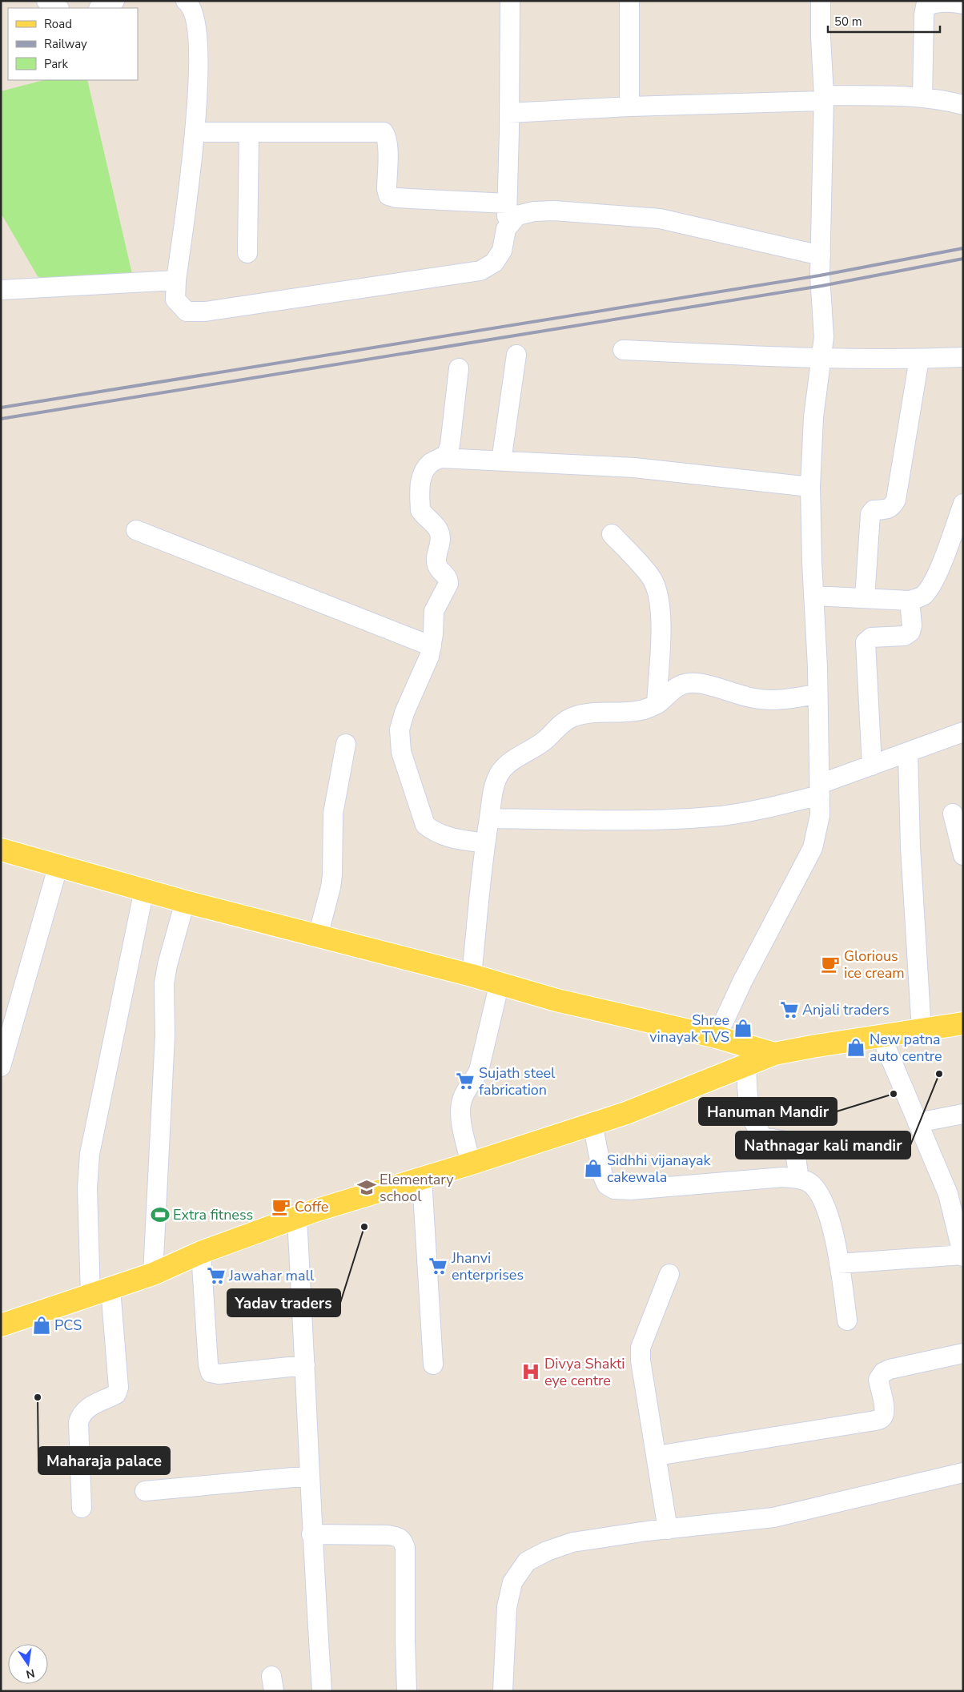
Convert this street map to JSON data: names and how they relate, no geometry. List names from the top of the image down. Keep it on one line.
{"places":{"cafe":["Glorious ice cream","Coffe"],"supermarket":["Anjali traders","Sujath steel fabrication","Jhanvi enterprises","Jawahar mall"],"shop":["Shree vinayak TVS","New patna auto centre","Sidhhi vijanayak cakewala","PCS"],"other":["Nathnagar kali mandir","Hanuman Mandir","Yadav traders","Maharaja palace"],"school or university":["Elementary school"],"sports":["Extra fitness"],"hospital":["Divya Shakti eye centre"]},"legend":["Road","Railway","Park"],"scale_bar":"50 m","north":"bottom"}
